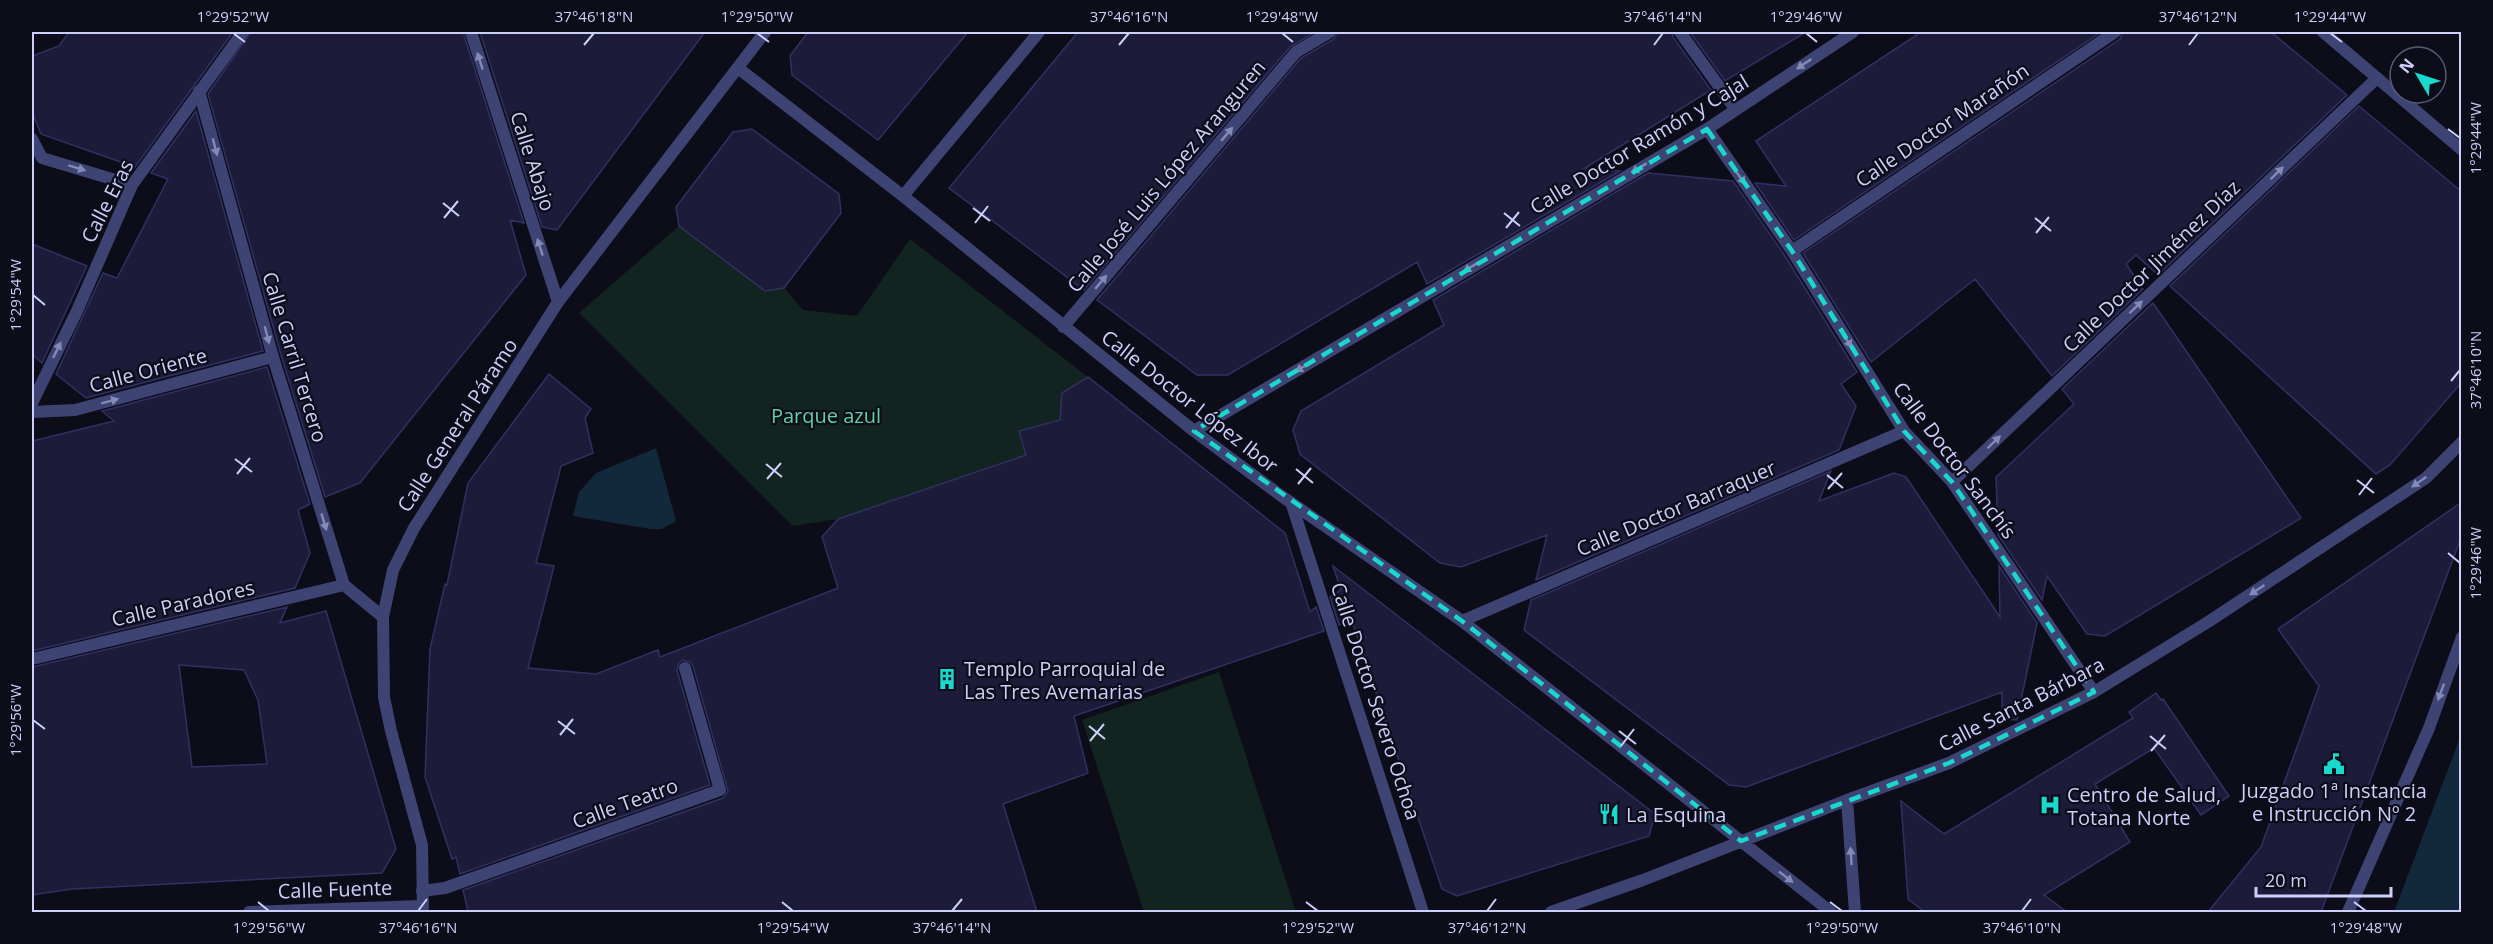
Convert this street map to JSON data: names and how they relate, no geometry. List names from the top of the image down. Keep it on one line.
{"streets":{"street":["Calle Doctor Marañón","Calle Doctor Ramón y Cajal","Calle Abajo","Calle José Luis López Aranguren","Calle Eras","Calle Doctor Jiménez Díaz","Calle Carril Tercero","Calle Oriente","Calle Doctor López Ibor","Calle General Páramo","Calle Doctor Sanchís","Calle Doctor Barraquer","Calle Paradores","Calle Doctor Severo Ochoa","Calle Santa Bárbara","Calle Teatro","Calle Fuente"]},"crossings":[["Calle Doctor Marañón","Calle Doctor Sanchís"],["Calle Doctor Ramón y Cajal","Calle Doctor López Ibor"],["Calle Doctor Ramón y Cajal","Calle Doctor Sanchís"],["Calle Abajo","Calle General Páramo"],["Calle José Luis López Aranguren","Calle Doctor López Ibor"],["Calle Eras","Calle Carril Tercero"],["Calle Doctor Jiménez Díaz","Calle Doctor Sanchís"],["Calle Carril Tercero","Calle Oriente"],["Calle Carril Tercero","Calle Paradores"],["Calle Doctor López Ibor","Calle General Páramo"],["Calle Doctor López Ibor","Calle Doctor Barraquer"],["Calle Doctor López Ibor","Calle Doctor Severo Ochoa"],["Calle Doctor López Ibor","Calle Santa Bárbara"],["Calle General Páramo","Calle Teatro"],["Calle General Páramo","Calle Fuente"],["Calle Doctor Sanchís","Calle Doctor Barraquer"],["Calle Doctor Sanchís","Calle Santa Bárbara"]],"one_way":["Calle Doctor Ramón y Cajal","Calle Abajo","Calle José Luis López Aranguren","Calle Eras","Calle Doctor Jiménez Díaz","Calle Carril Tercero","Calle Oriente","Calle Doctor Sanchís","Calle Santa Bárbara"],"parks":["Parque azul"],"places":{"building":["Templo Parroquial de Las Tres Avemarias"],"public building":["Juzgado 1ª Instancia e Instrucción Nº 2"],"hospital":["Centro de Salud, Totana Norte"],"restaurant":["La Esquina"]},"scale_bar":"20 m","north":"top left","coordinates":["1°29'52\"W","37°46'18\"N","1°29'50\"W","37°46'16\"N","1°29'48\"W","37°46'14\"N","1°29'46\"W","37°46'12\"N","1°29'44\"W","1°29'54\"W","37°46'10\"N","1°29'56\"W"]}
